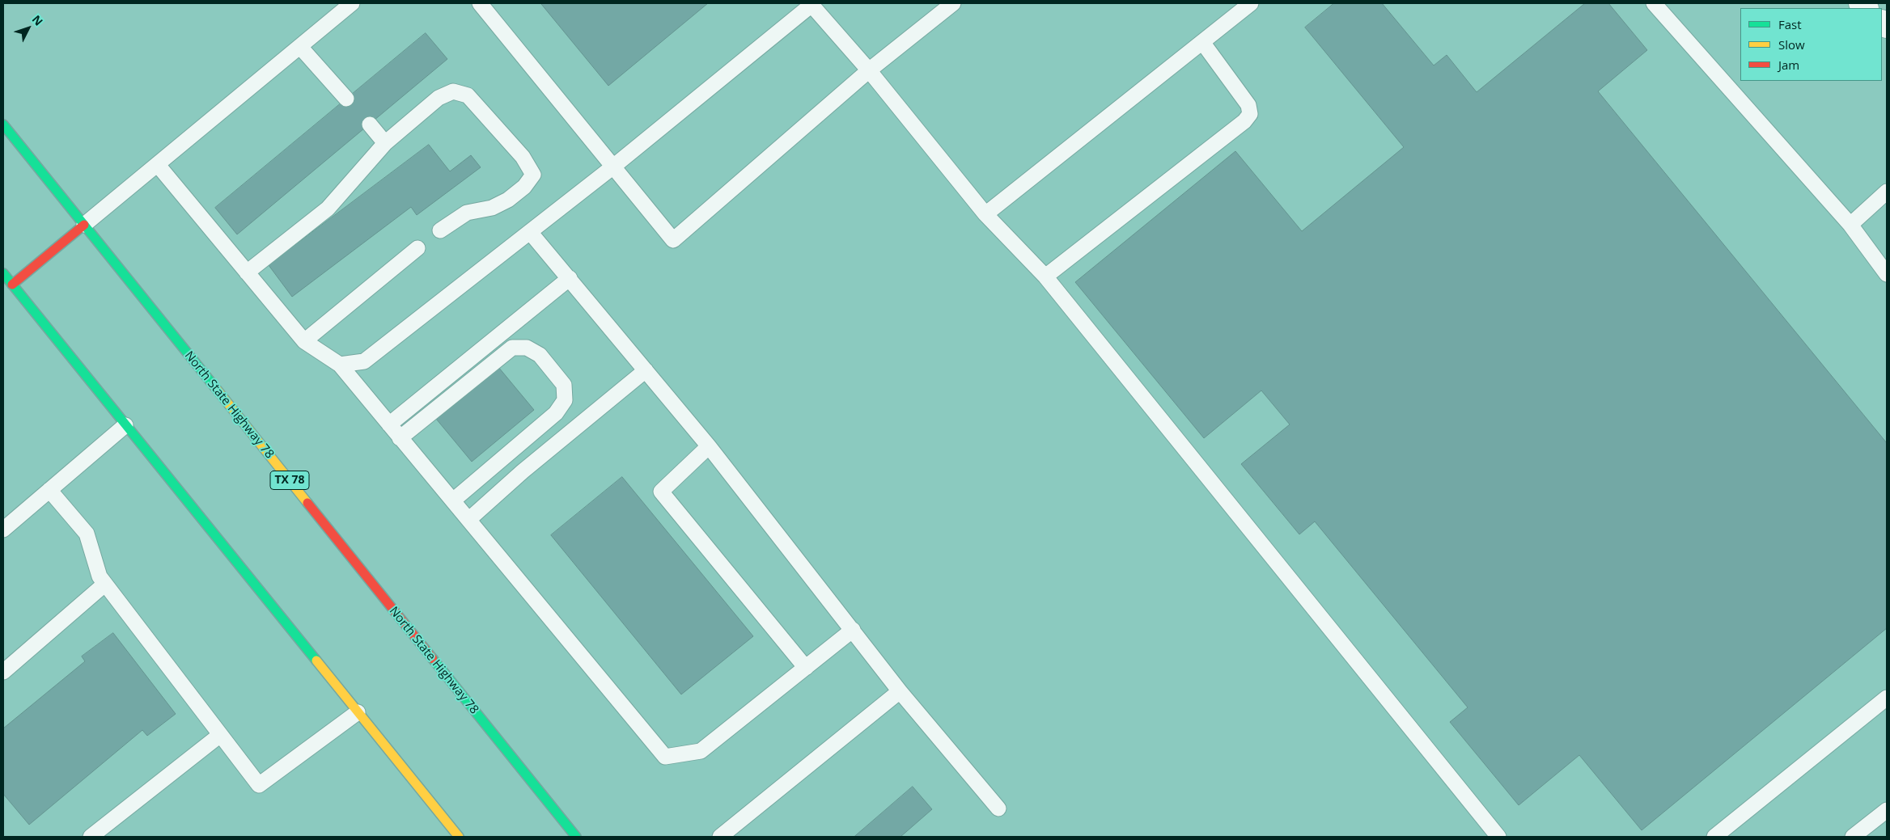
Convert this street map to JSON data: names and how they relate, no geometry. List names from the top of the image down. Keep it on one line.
{"streets":{"main road":["North State Highway 78","TX 78"]},"legend":["Fast","Slow","Jam"],"north":"top right"}
